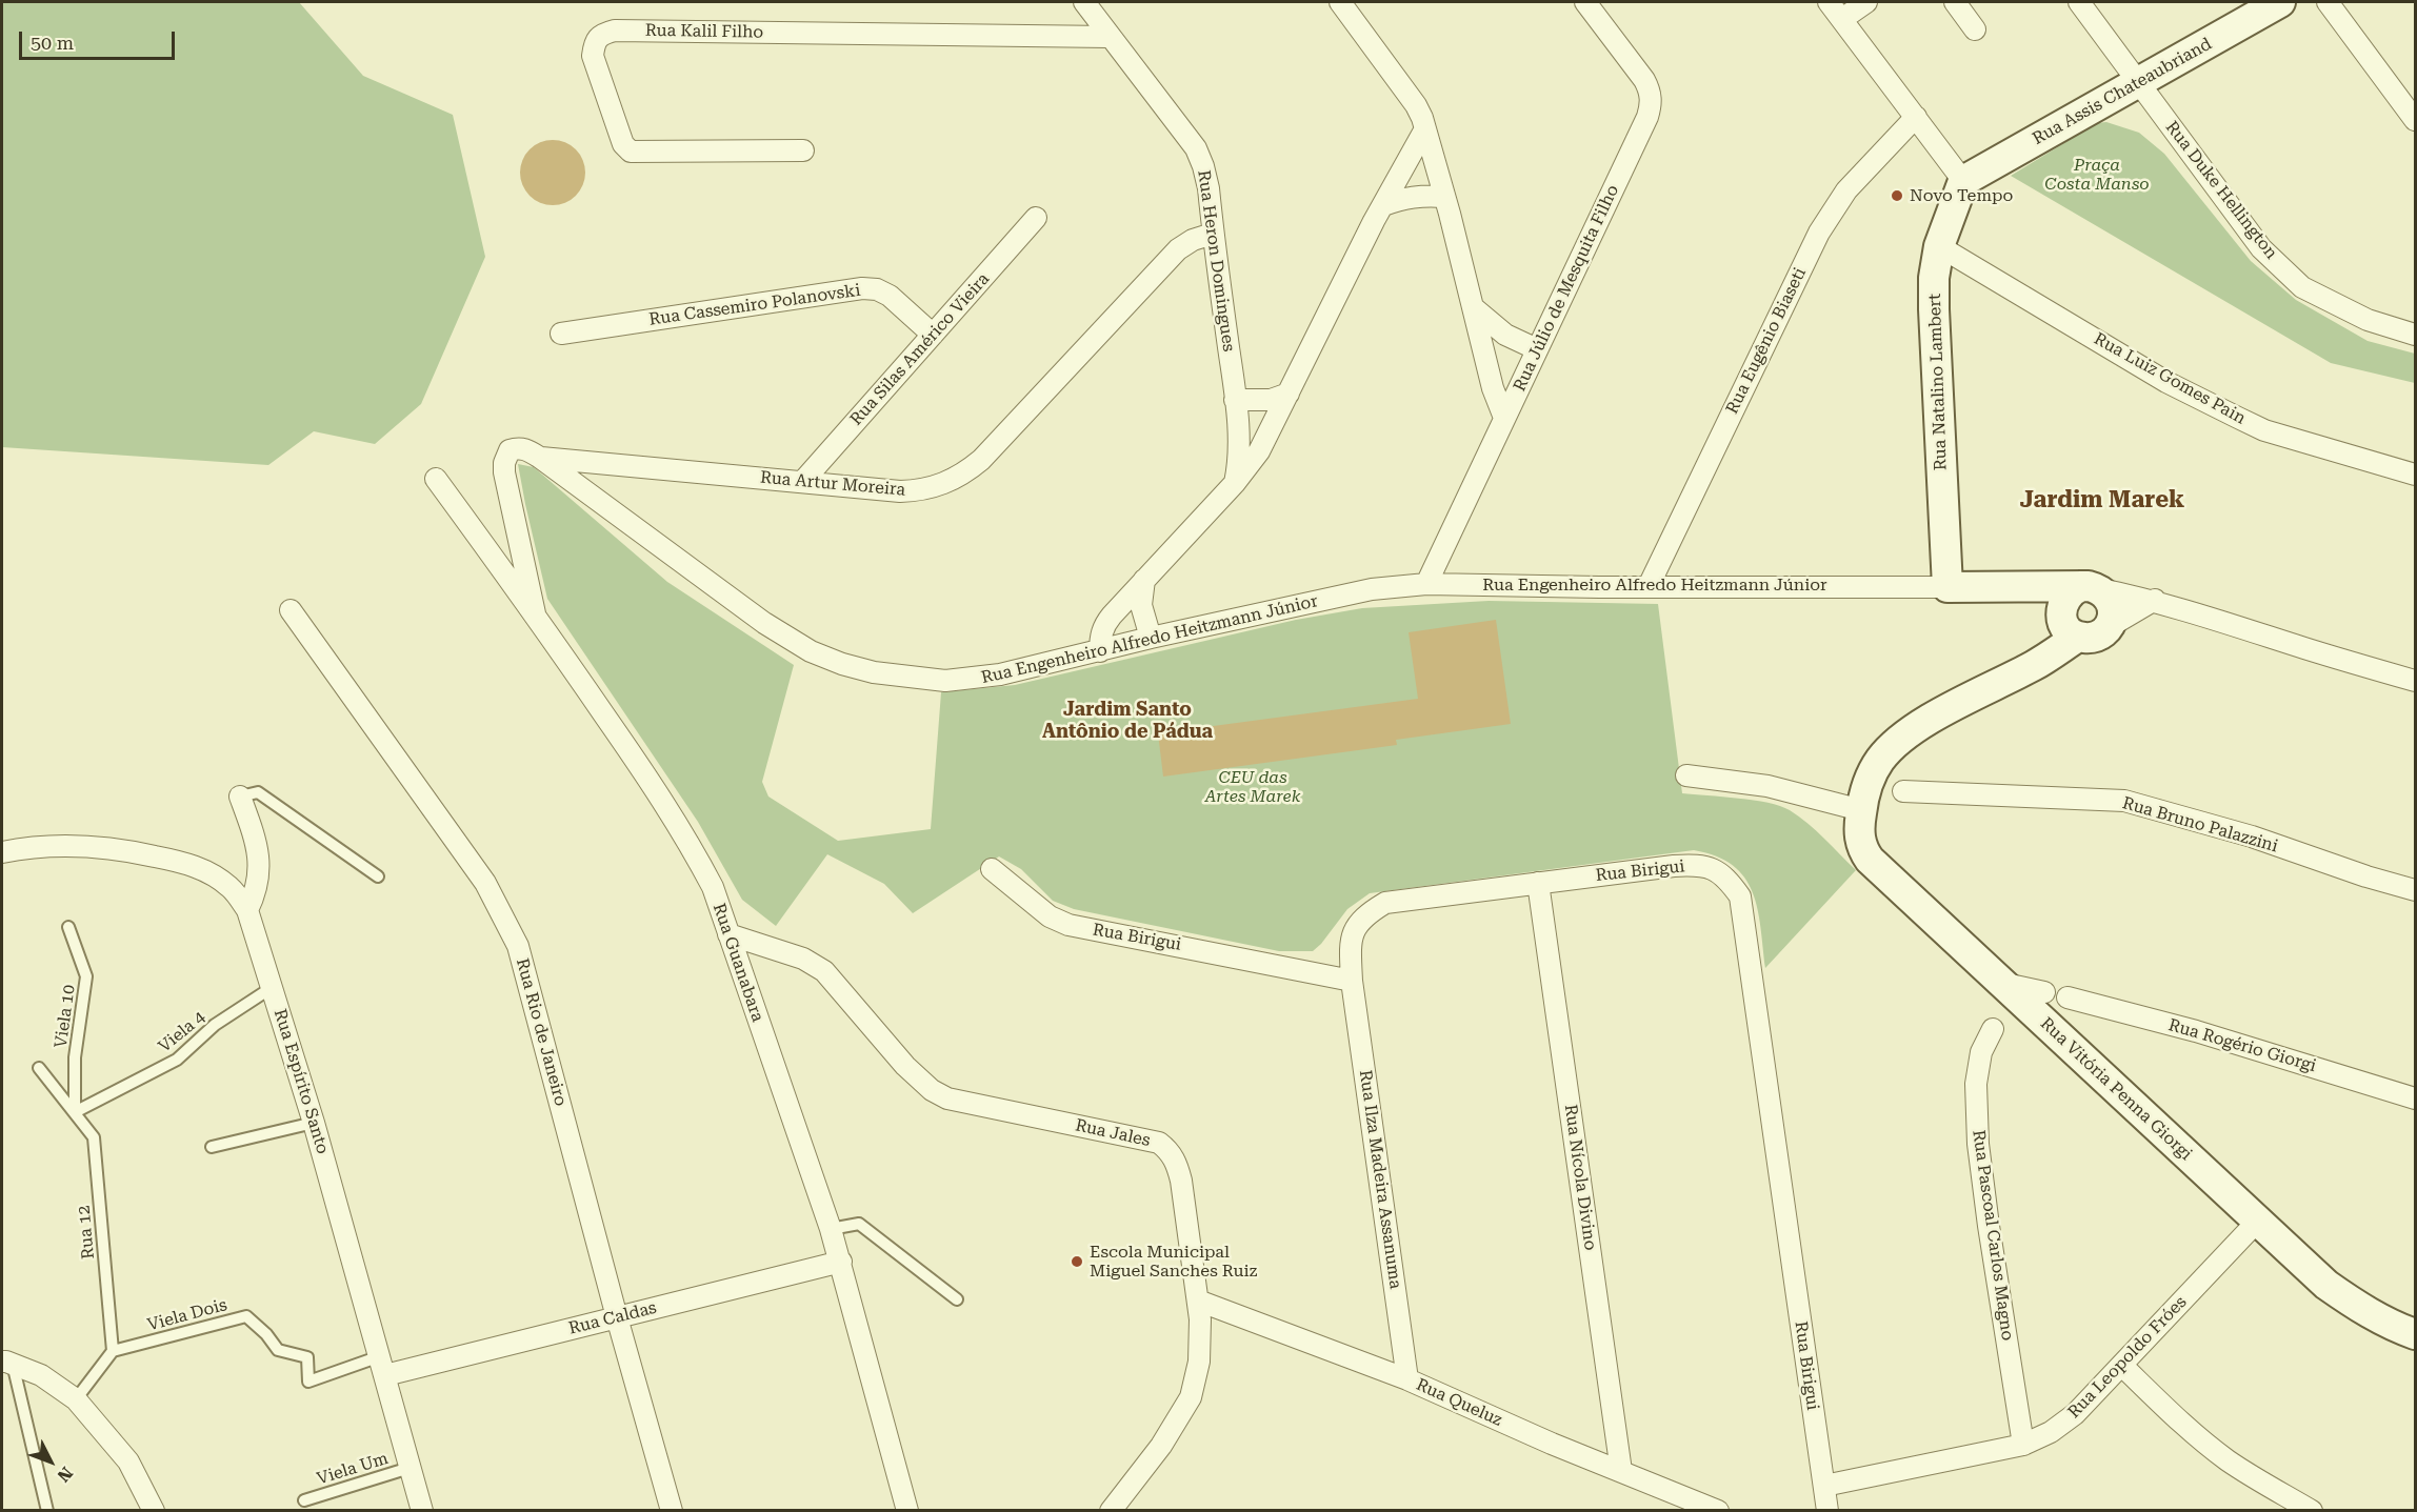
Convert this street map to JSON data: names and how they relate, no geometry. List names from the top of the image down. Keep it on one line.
{"streets":{"street":["Rua Kalil Filho","Rua Assis Chateaubriand","Rua Duke Hellington","Rua Heron Domingues","Rua Júlio de Mesquita Filho","Rua Cassemiro Polanovski","Rua Eugênio Biaseti","Rua Silas Américo Vieira","Rua Luiz Gomes Pain","Rua Natalino Lambert","Rua Artur Moreira","Rua Engenheiro Alfredo Heitzmann Júnior","Rua Bruno Palazzini","Rua Birigui","Rua Guanabara","Rua Rio de Janeiro","Rua Rogério Giorgi","Rua Espírito Santo","Rua Vitória Penna Giorgi","Rua Jales","Rua Nícola Divino","Rua Ilza Madeira Assanuma","Rua Pascoal Carlos Magno","Rua Caldas","Rua Leopoldo Fróes","Rua Queluz"],"lane":["Viela 10","Viela 4","Rua 12","Viela Dois","Viela Um"]},"crossings":[["Rua Kalil Filho","Rua Heron Domingues"],["Rua Assis Chateaubriand","Rua Duke Hellington"],["Rua Assis Chateaubriand","Rua Natalino Lambert"],["Rua Heron Domingues","Rua Artur Moreira"],["Rua Júlio de Mesquita Filho","Rua Engenheiro Alfredo Heitzmann Júnior"],["Rua Cassemiro Polanovski","Rua Silas Américo Vieira"],["Rua Eugênio Biaseti","Rua Engenheiro Alfredo Heitzmann Júnior"],["Rua Silas Américo Vieira","Rua Artur Moreira"],["Rua Luiz Gomes Pain","Rua Natalino Lambert"],["Rua Natalino Lambert","Rua Engenheiro Alfredo Heitzmann Júnior"],["Rua Artur Moreira","Rua Engenheiro Alfredo Heitzmann Júnior"],["Rua Engenheiro Alfredo Heitzmann Júnior","Rua Guanabara"],["Rua Engenheiro Alfredo Heitzmann Júnior","Rua Vitória Penna Giorgi"],["Rua Birigui","Rua Nícola Divino"],["Rua Birigui","Rua Ilza Madeira Assanuma"],["Rua Birigui","Rua Leopoldo Fróes"],["Rua Guanabara","Rua Jales"],["Rua Guanabara","Rua Caldas"],["Viela 10","Viela 4"],["Viela 10","Rua 12"],["Viela 4","Rua Espírito Santo"],["Viela 4","Rua 12"],["Rua Rio de Janeiro","Rua Caldas"],["Rua Espírito Santo","Viela Dois"],["Rua Espírito Santo","Rua Caldas"],["Rua Espírito Santo","Viela Um"],["Rua Vitória Penna Giorgi","Rua Leopoldo Fróes"],["Rua Jales","Rua Queluz"],["Rua Nícola Divino","Rua Queluz"],["Rua Ilza Madeira Assanuma","Rua Queluz"],["Rua 12","Viela Dois"],["Rua Pascoal Carlos Magno","Rua Leopoldo Fróes"],["Viela Dois","Rua Caldas"]],"districts":["Jardim Marek","Jardim Santo Antônio de Pádua"],"parks":["Praça Costa Manso","CEU das Artes Marek"],"places":["Novo Tempo","Escola Municipal Miguel Sanches Ruiz"],"scale_bar":"50 m","north":"bottom right"}
